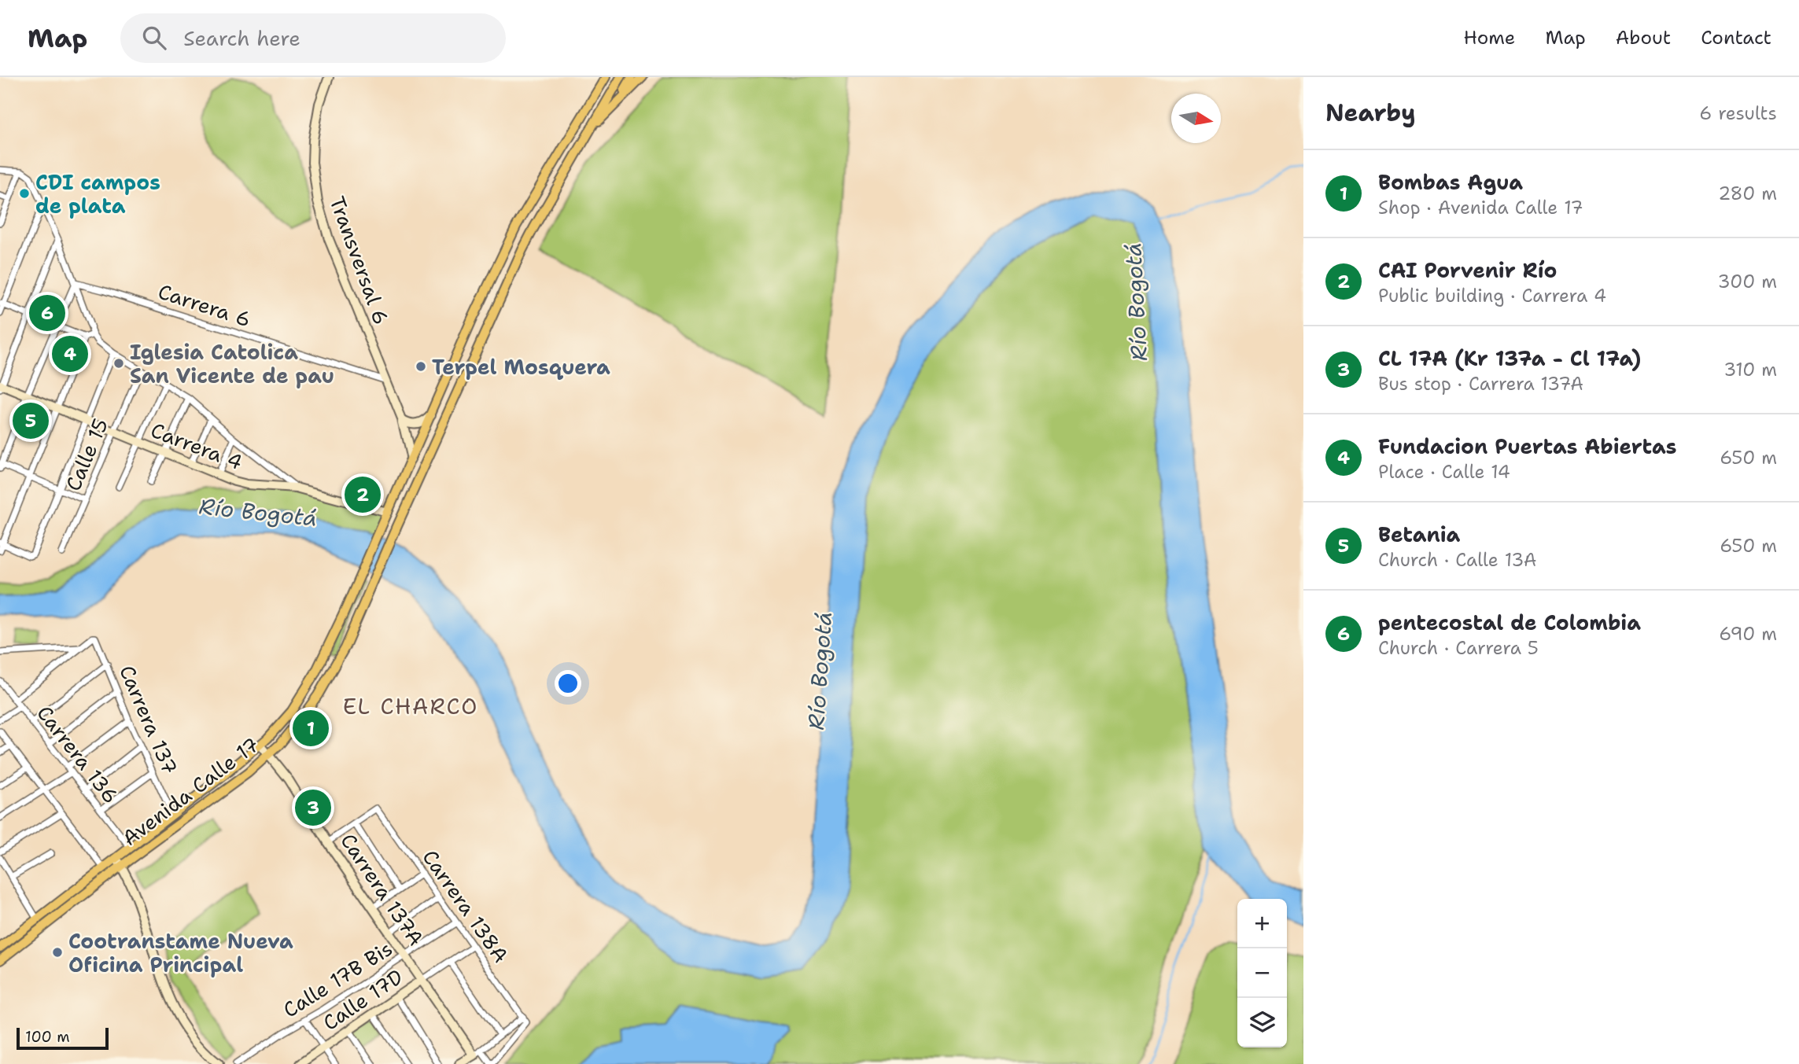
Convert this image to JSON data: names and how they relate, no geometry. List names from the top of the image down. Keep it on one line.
{"streets":{"main road":["Avenida Calle 17"],"street":["Transversal 6","Carrera 6","Carrera 4","Calle 15","Carrera 137","Carrera 136","Carrera 137A","Carrera 138A","Calle 17B Bis","Calle 17D"]},"crossings":[["Transversal 6","Carrera 6"],["Transversal 6","Avenida Calle 17"],["Carrera 4","Calle 15"],["Carrera 4","Avenida Calle 17"],["Carrera 137","Avenida Calle 17"],["Carrera 136","Avenida Calle 17"],["Avenida Calle 17","Carrera 137A"],["Carrera 137A","Calle 17B Bis"],["Carrera 137A","Calle 17D"],["Carrera 138A","Calle 17B Bis"],["Carrera 138A","Calle 17D"]],"districts":["EL CHARCO"],"water":["Río Bogotá"],"places":["CDI campos de plata","Iglesia Catolica San Vicente de pau","Terpel Mosquera","Cootranstame Nueva Oficina Principal"],"scale_bar":"100 m","north":"right","page":{"header":"Map","search":"Search here","nav":["Home","Map","About","Contact"],"heading":["Nearby","6 results"],"list":[{"mark":"1","name":"Bombas Agua","note":"Shop · Avenida Calle 17","value":"280 m"},{"mark":"2","name":"CAI Porvenir Río","note":"Public building · Carrera 4","value":"300 m"},{"mark":"3","name":"CL 17A (Kr 137a - Cl 17a)","note":"Bus stop · Carrera 137A","value":"310 m"},{"mark":"4","name":"Fundacion Puertas Abiertas","note":"Place · Calle 14","value":"650 m"},{"mark":"5","name":"Betania","note":"Church · Calle 13A","value":"650 m"},{"mark":"6","name":"pentecostal de Colombia","note":"Church · Carrera 5","value":"690 m"}],"pins":["6","4","5","2","1","3"],"map_buttons":["+","−"],"scale":"100 m"}}
